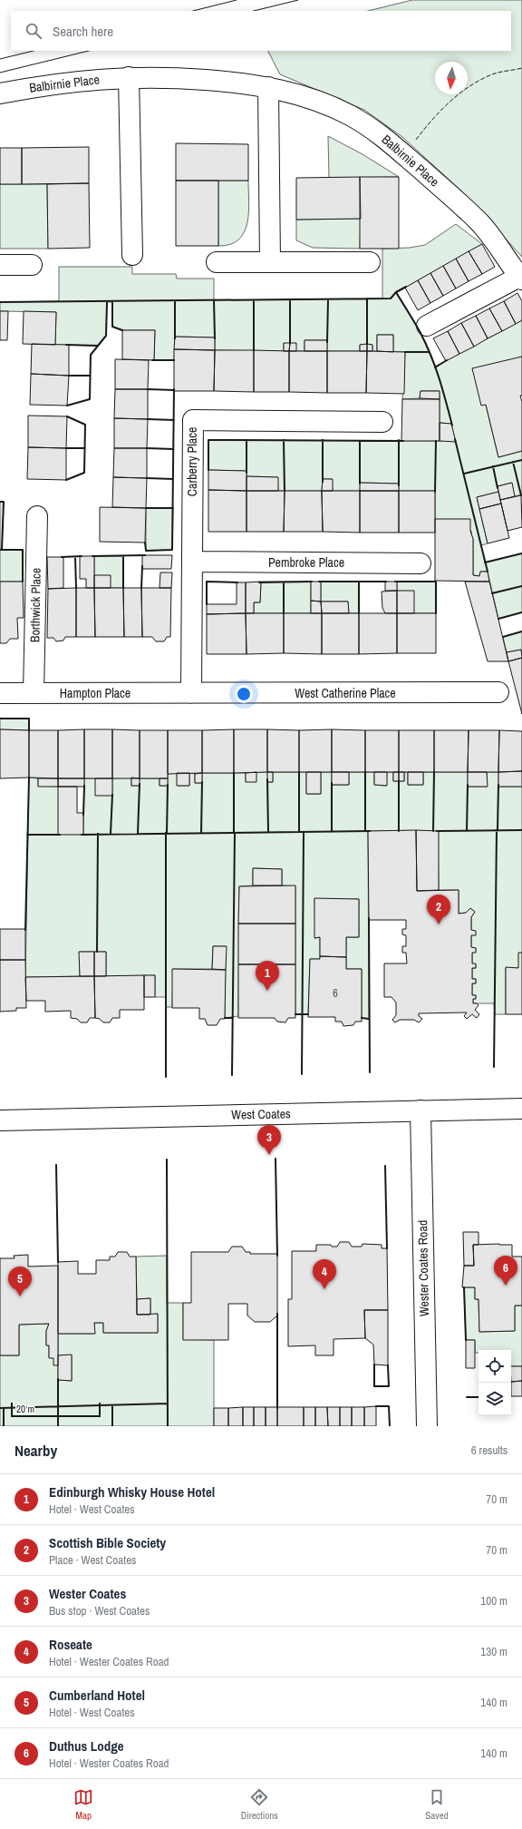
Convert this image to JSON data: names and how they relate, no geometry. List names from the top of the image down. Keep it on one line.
{"streets":{"street":["Balbirnie Place","Carberry Place","Pembroke Place","Borthwick Place","Hampton Place","West Catherine Place","West Coates","Wester Coates Road"]},"crossings":[["Carberry Place","Pembroke Place"],["Carberry Place","Hampton Place"],["Carberry Place","West Catherine Place"],["Borthwick Place","Hampton Place"],["Hampton Place","West Catherine Place"],["West Coates","Wester Coates Road"]],"house_numbers":["6"],"scale_bar":"20 m","north":"bottom","page":{"search":"Search here","pins":["2","1","3","6","4","5"],"scale":"20 m","heading":["Nearby","6 results"],"list":[{"mark":"1","name":"Edinburgh Whisky House Hotel","note":"Hotel · West Coates","value":"70 m"},{"mark":"2","name":"Scottish Bible Society","note":"Place · West Coates","value":"70 m"},{"mark":"3","name":"Wester Coates","note":"Bus stop · West Coates","value":"100 m"},{"mark":"4","name":"Roseate","note":"Hotel · Wester Coates Road","value":"130 m"},{"mark":"5","name":"Cumberland Hotel","note":"Hotel · West Coates","value":"140 m"},{"mark":"6","name":"Duthus Lodge","note":"Hotel · Wester Coates Road","value":"140 m"}],"nav":["Map","Directions","Saved"]}}
